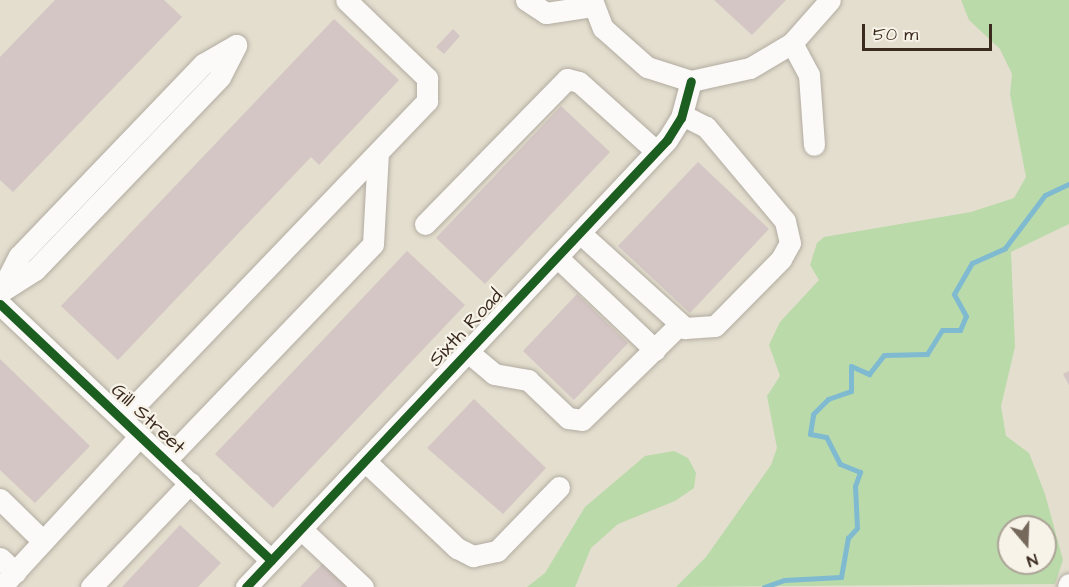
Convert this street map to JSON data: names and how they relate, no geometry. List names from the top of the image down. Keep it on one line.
{"streets":{"street":["Sixth Road","Gill Street"]},"crossings":[["Sixth Road","Gill Street"]],"scale_bar":"50 m","north":"bottom"}
